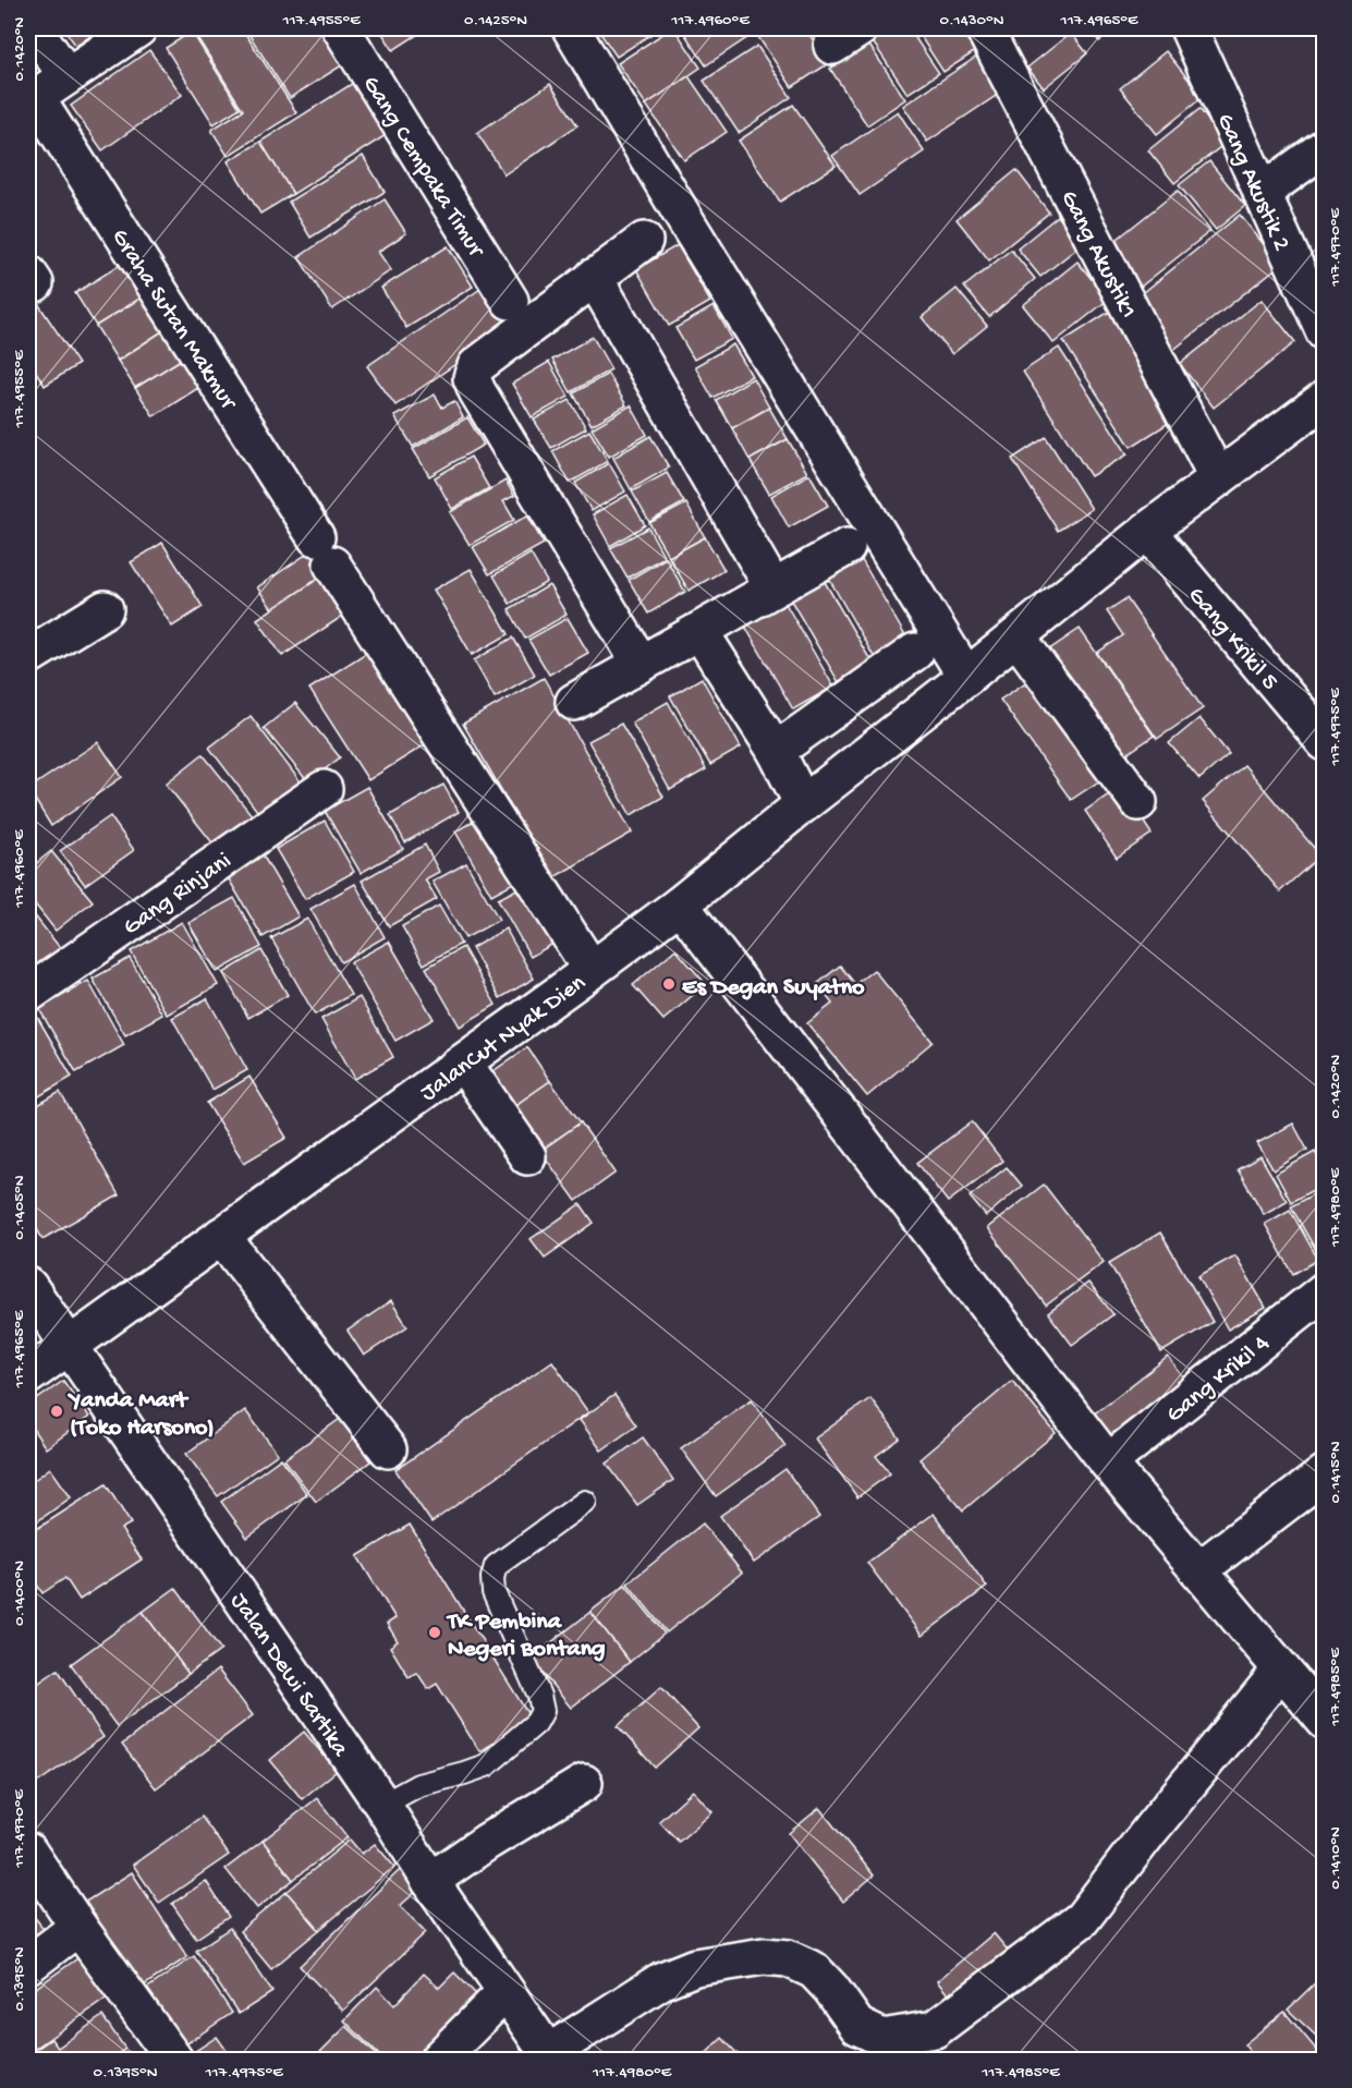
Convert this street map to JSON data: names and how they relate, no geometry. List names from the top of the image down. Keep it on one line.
{"streets":{"street":["Gang Cempaka Timur","Gang Akustik 2","Gang Akustik1","Graha Sutan Makmur","Gang Krikil 5","Gang Rinjani","JalanCut Nyak Dien","Gang Krikil 4","Jalan Dewi Sartika"]},"crossings":[["Gang Akustik1","JalanCut Nyak Dien"],["Graha Sutan Makmur","JalanCut Nyak Dien"],["Gang Krikil 5","JalanCut Nyak Dien"],["JalanCut Nyak Dien","Jalan Dewi Sartika"]],"places":["Es Degan Suyatno","Yanda Mart (Toko Harsono)","TK Pembina Negeri Bontang"],"coordinates":["117.4955°E","0.1425°N","117.4960°E","0.1430°N","117.4965°E","0.1420°N","117.4970°E","117.4975°E","117.4980°E","0.1405°N","0.1415°N","0.1400°N","117.4985°E","0.1410°N","0.1395°N"]}
